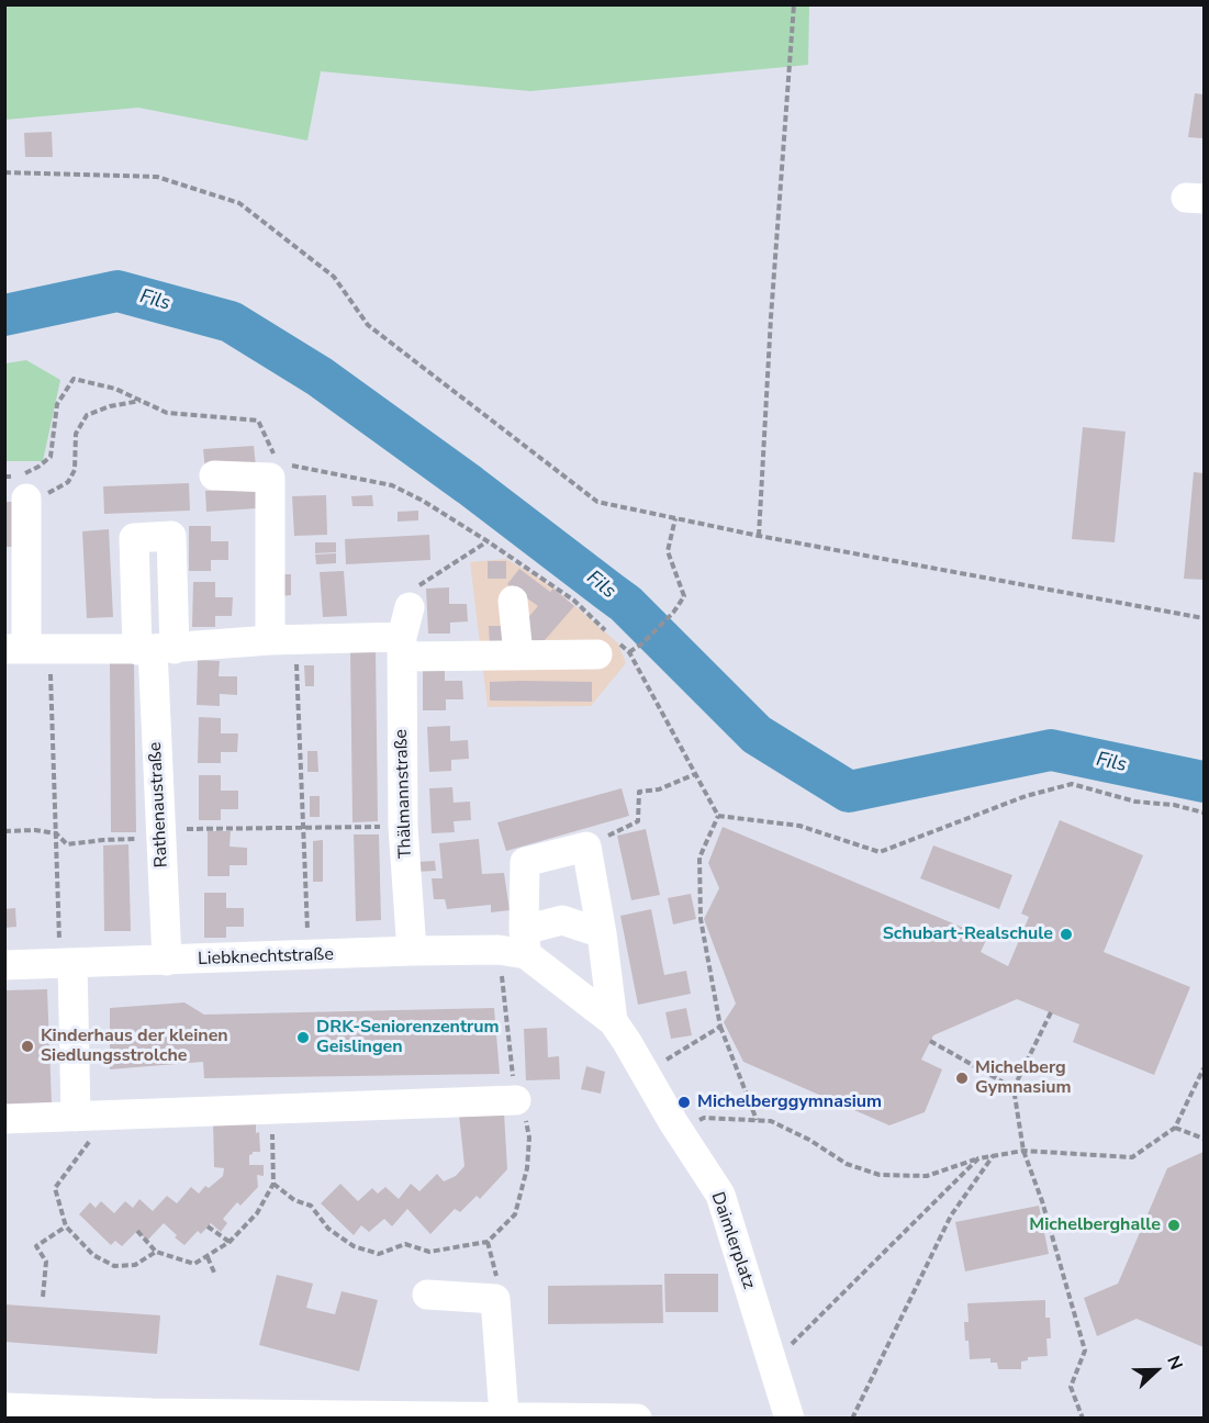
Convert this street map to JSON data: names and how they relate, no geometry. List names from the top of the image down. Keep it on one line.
{"streets":{"street":["Thälmannstraße","Rathenaustraße","Liebknechtstraße","Daimlerplatz"]},"crossings":[["Thälmannstraße","Liebknechtstraße"],["Rathenaustraße","Liebknechtstraße"]],"water":["Fils"],"places":["Schubart-Realschule","DRK-Seniorenzentrum Geislingen","Kinderhaus der kleinen Siedlungsstrolche","Michelberg Gymnasium","Michelberggymnasium","Michelberghalle"],"north":"right"}
